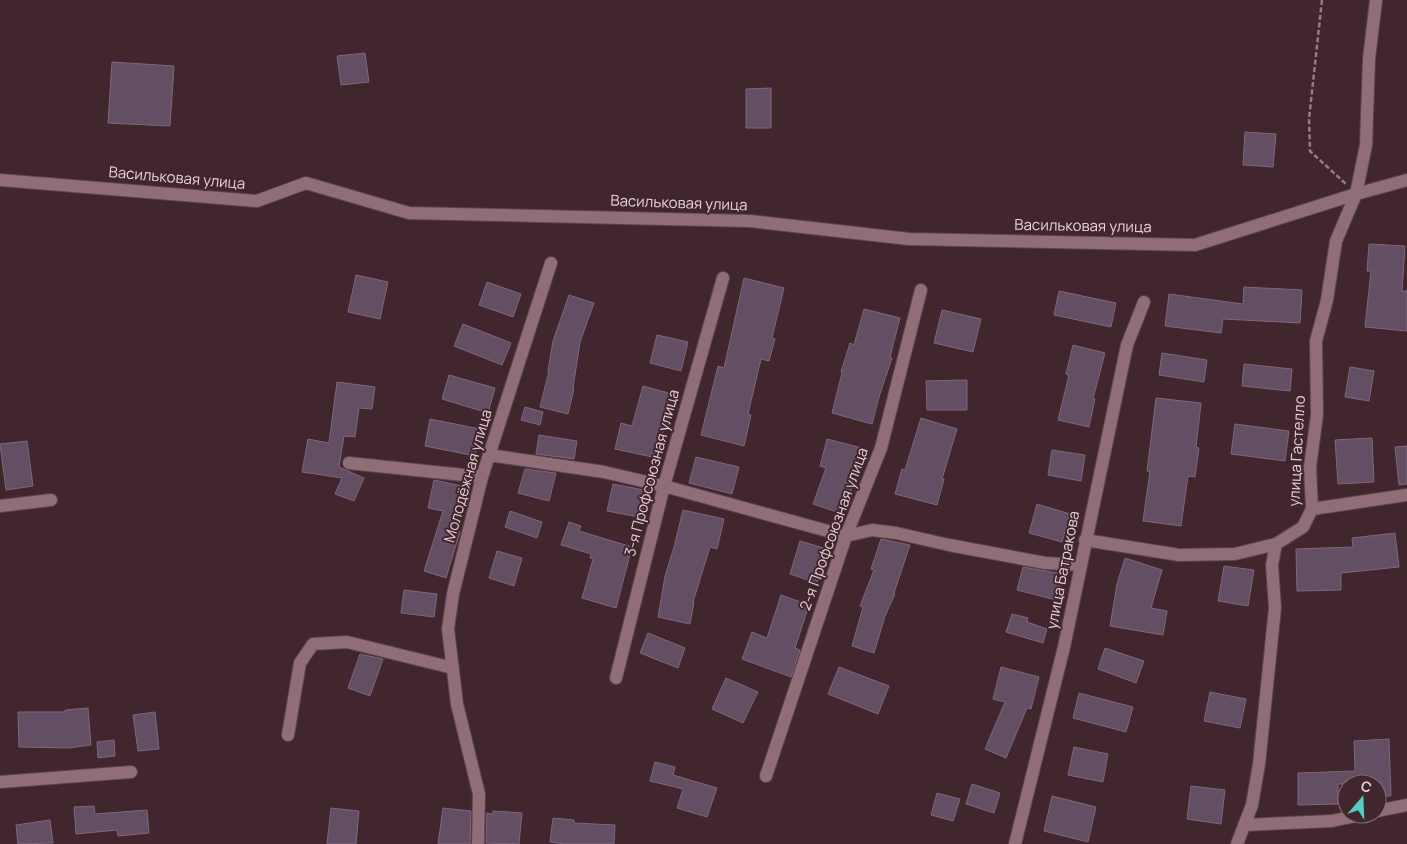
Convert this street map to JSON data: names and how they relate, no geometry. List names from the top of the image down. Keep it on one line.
{"streets":{"street":["Васильковая улица","улица Гастелло","3-я Профсоюзная улица","Молодёжная улица","2-я Профсоюзная улица","улица Батракова"]},"crossings":[["Васильковая улица","улица Гастелло"],["улица Гастелло","улица Батракова"]],"north":"top"}
